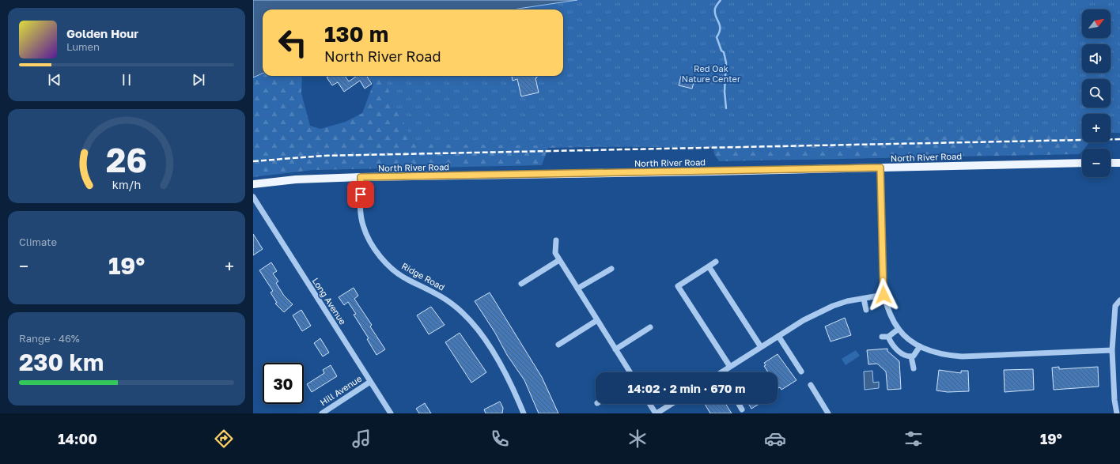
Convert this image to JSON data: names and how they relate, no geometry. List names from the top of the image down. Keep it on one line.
{"streets":{"main road":["North River Road"],"street":["Ridge Road","Long Avenue","Hill Avenue"]},"crossings":[["North River Road","Ridge Road"],["Long Avenue","Hill Avenue"]],"parks":["Red Oak Nature Center"],"north":"top right","page":{"map_buttons":["+","−"],"turn":["130 m","North River Road"],"song":["Golden Hour","Lumen"],"tile":["Climate",["Range · 46%","230 km"]],"heat":["−","19°","+"],"limit":"30","trip":"14:02 · 2 min · 670 m","tabs":["14:00","19°"],"gauge":["26","km/h"]}}
